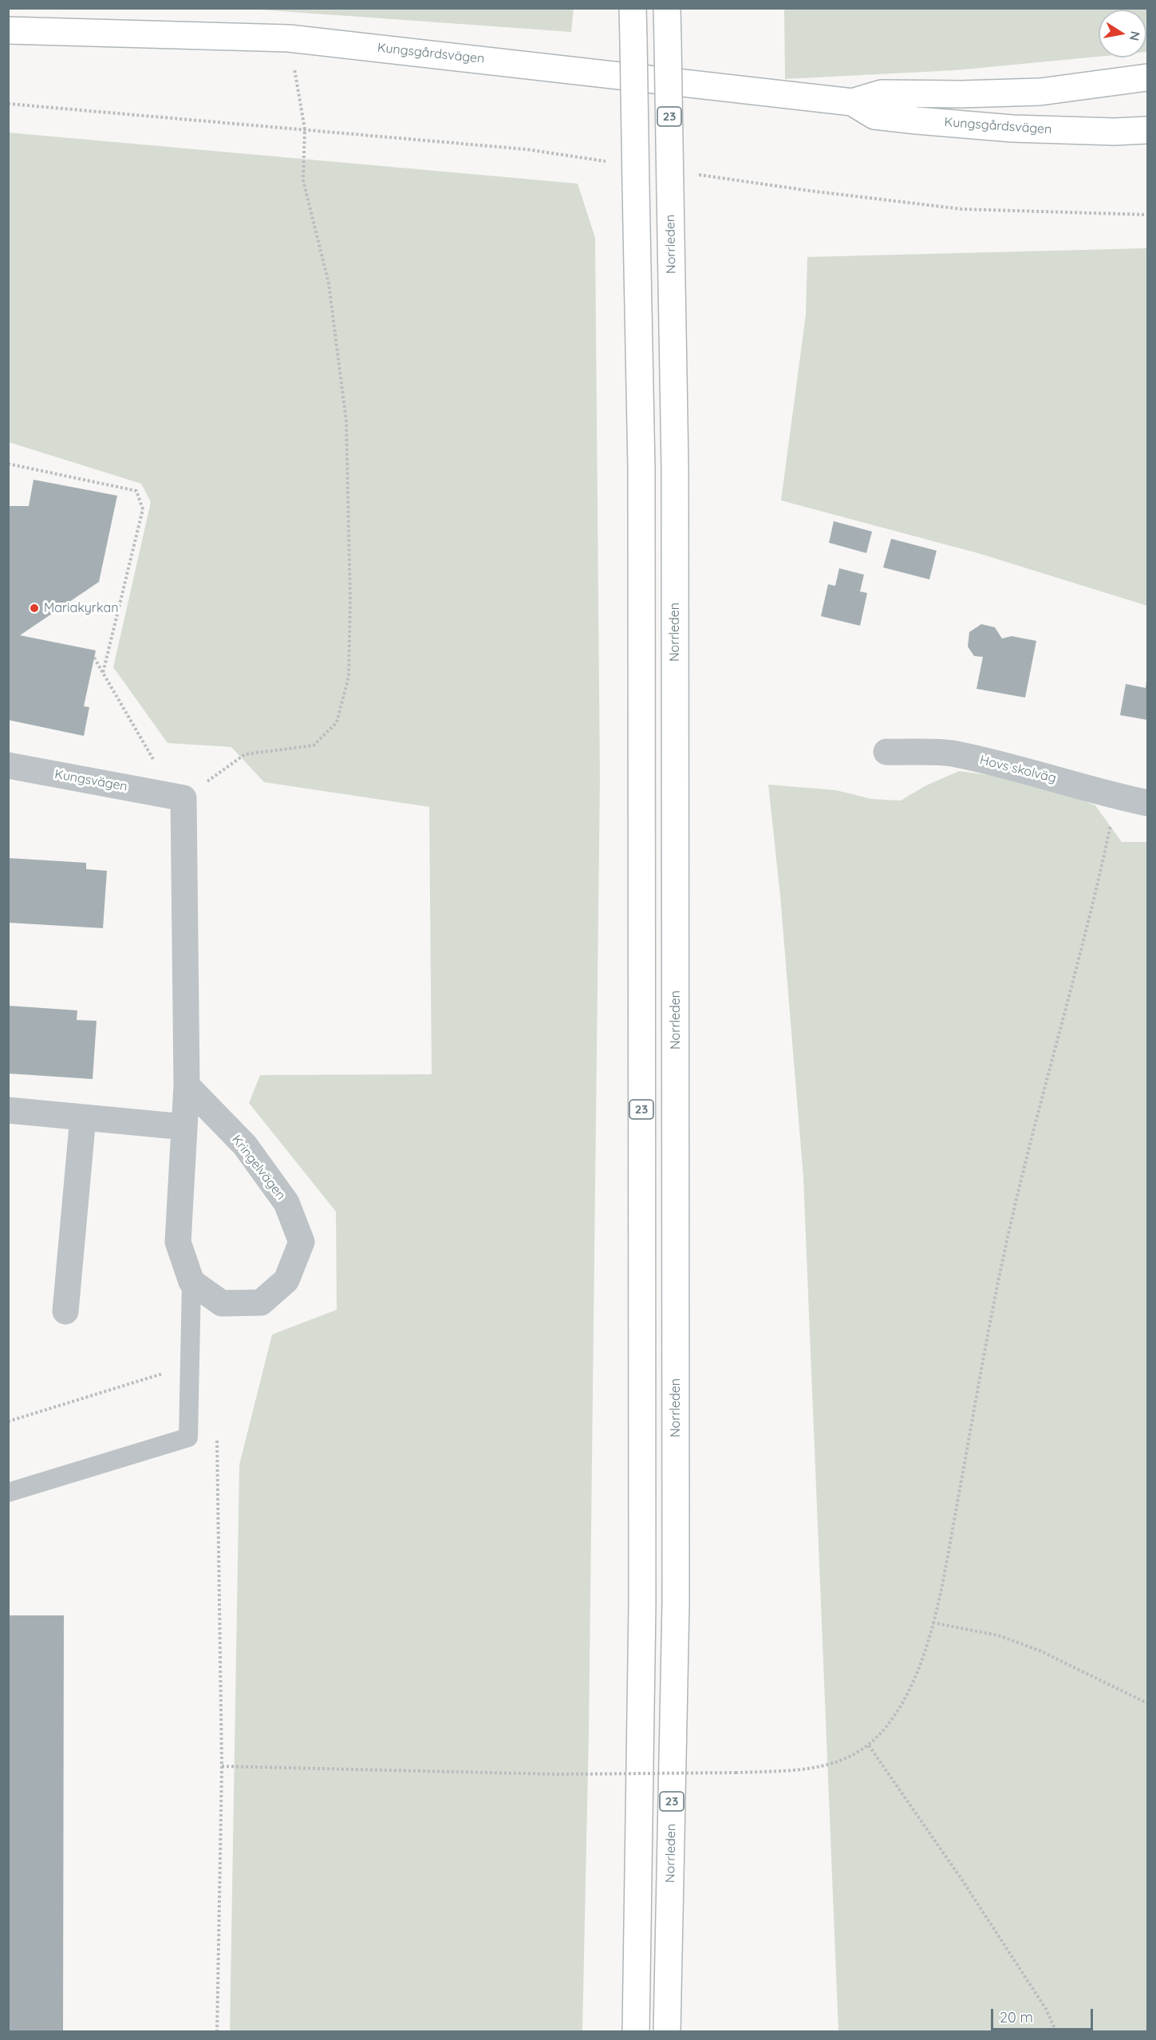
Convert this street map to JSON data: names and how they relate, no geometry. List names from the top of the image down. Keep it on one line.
{"streets":{"main road":["Kungsgårdsvägen","23","Norrleden"],"street":["Hovs skolväg","Kungsvägen","Kringelvägen"]},"places":["Mariakyrkan"],"scale_bar":"20 m","north":"right"}
